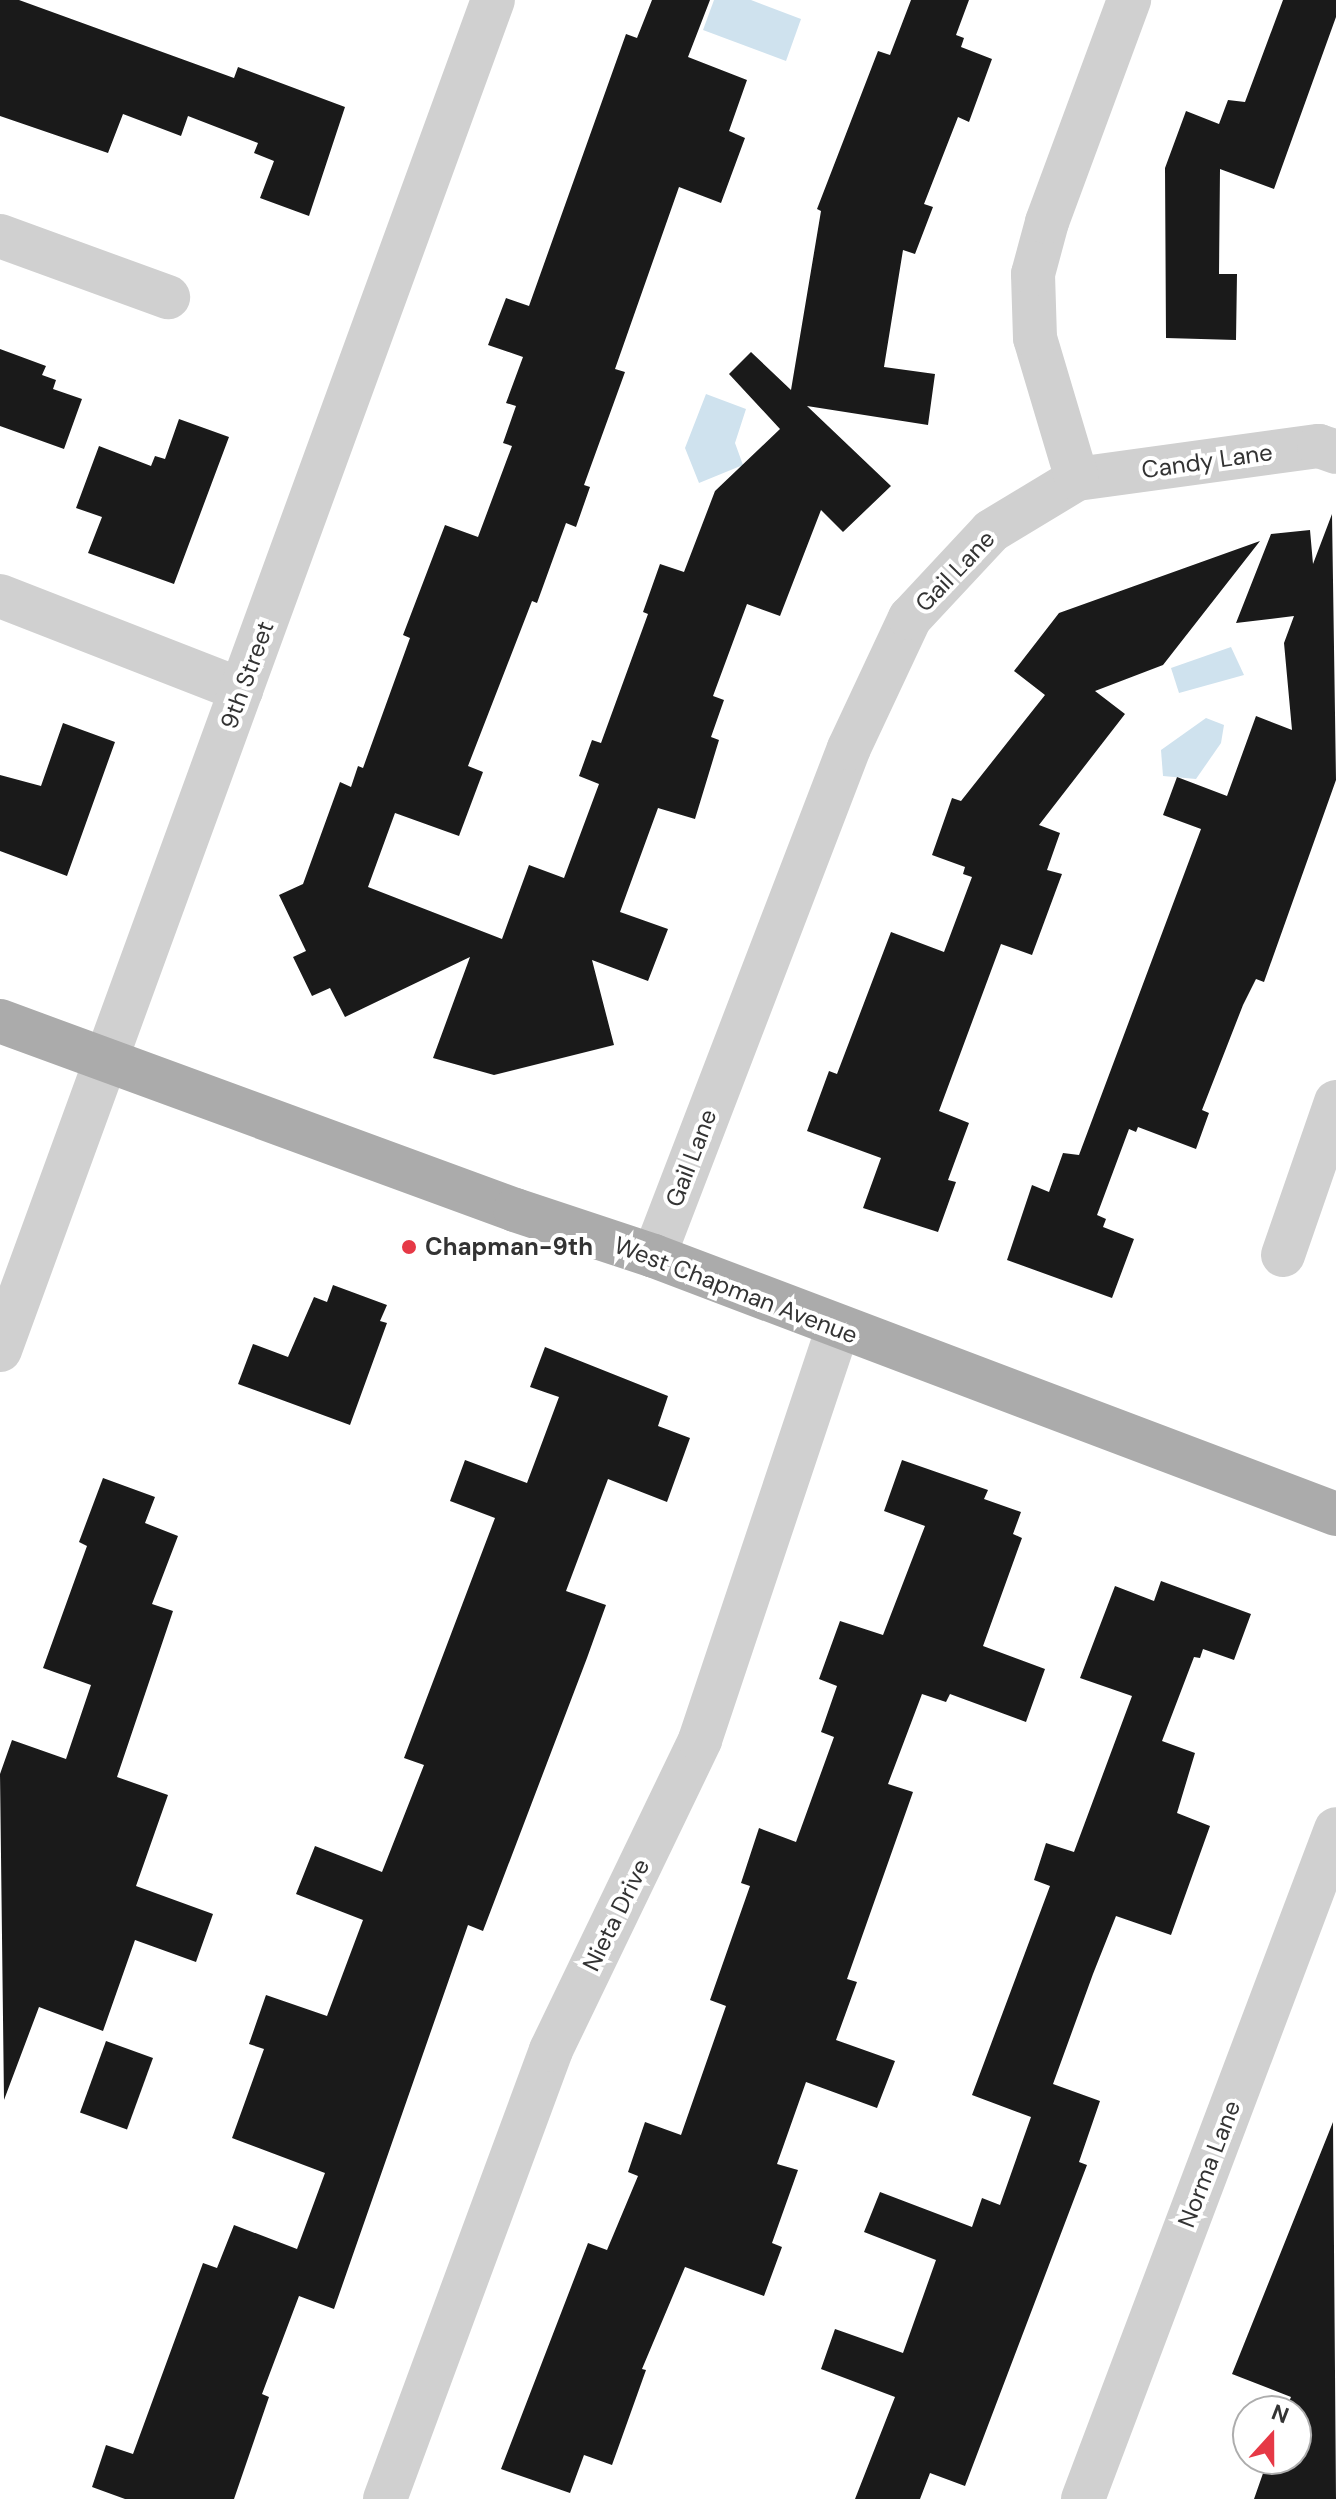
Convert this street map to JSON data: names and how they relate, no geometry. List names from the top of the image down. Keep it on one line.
{"streets":{"main road":["West Chapman Avenue"],"street":["Candy Lane","Gail Lane","9th Street","Nieta Drive","Norma Lane"]},"crossings":[["Candy Lane","Gail Lane"],["Gail Lane","West Chapman Avenue"],["9th Street","West Chapman Avenue"],["West Chapman Avenue","Nieta Drive"]],"places":["Chapman-9th"],"north":"top"}
